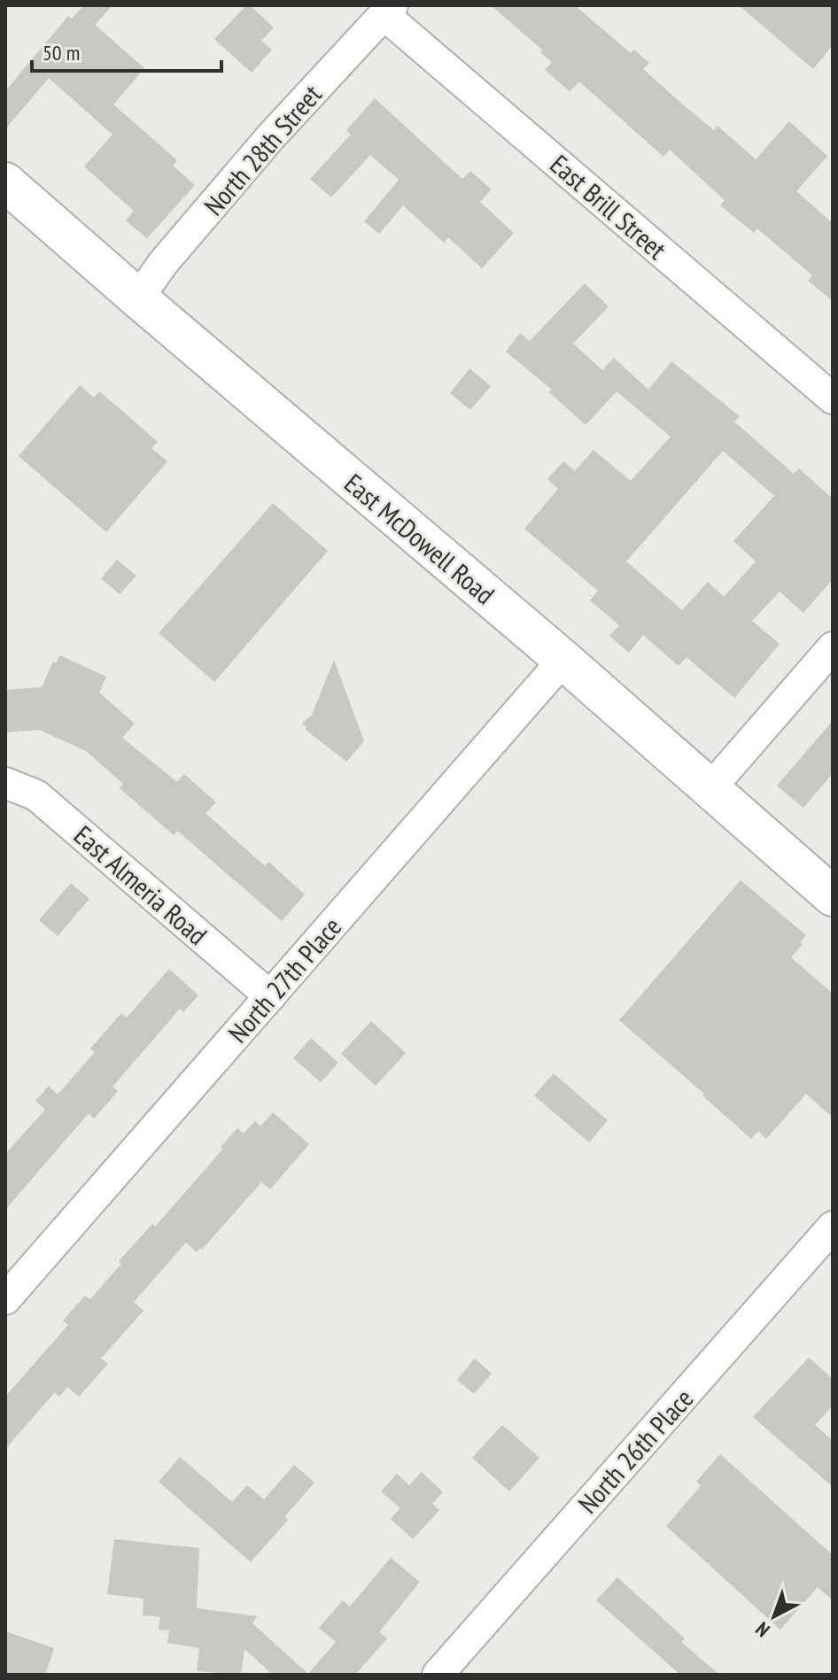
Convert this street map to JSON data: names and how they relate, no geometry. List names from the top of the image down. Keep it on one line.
{"streets":{"main road":["East McDowell Road"],"street":["North 28th Street","East Brill Street","East Almeria Road","North 27th Place","North 26th Place"]},"crossings":[["North 28th Street","East Brill Street"],["North 28th Street","East McDowell Road"],["East McDowell Road","North 27th Place"],["East Almeria Road","North 27th Place"]],"scale_bar":"50 m","north":"bottom left"}
